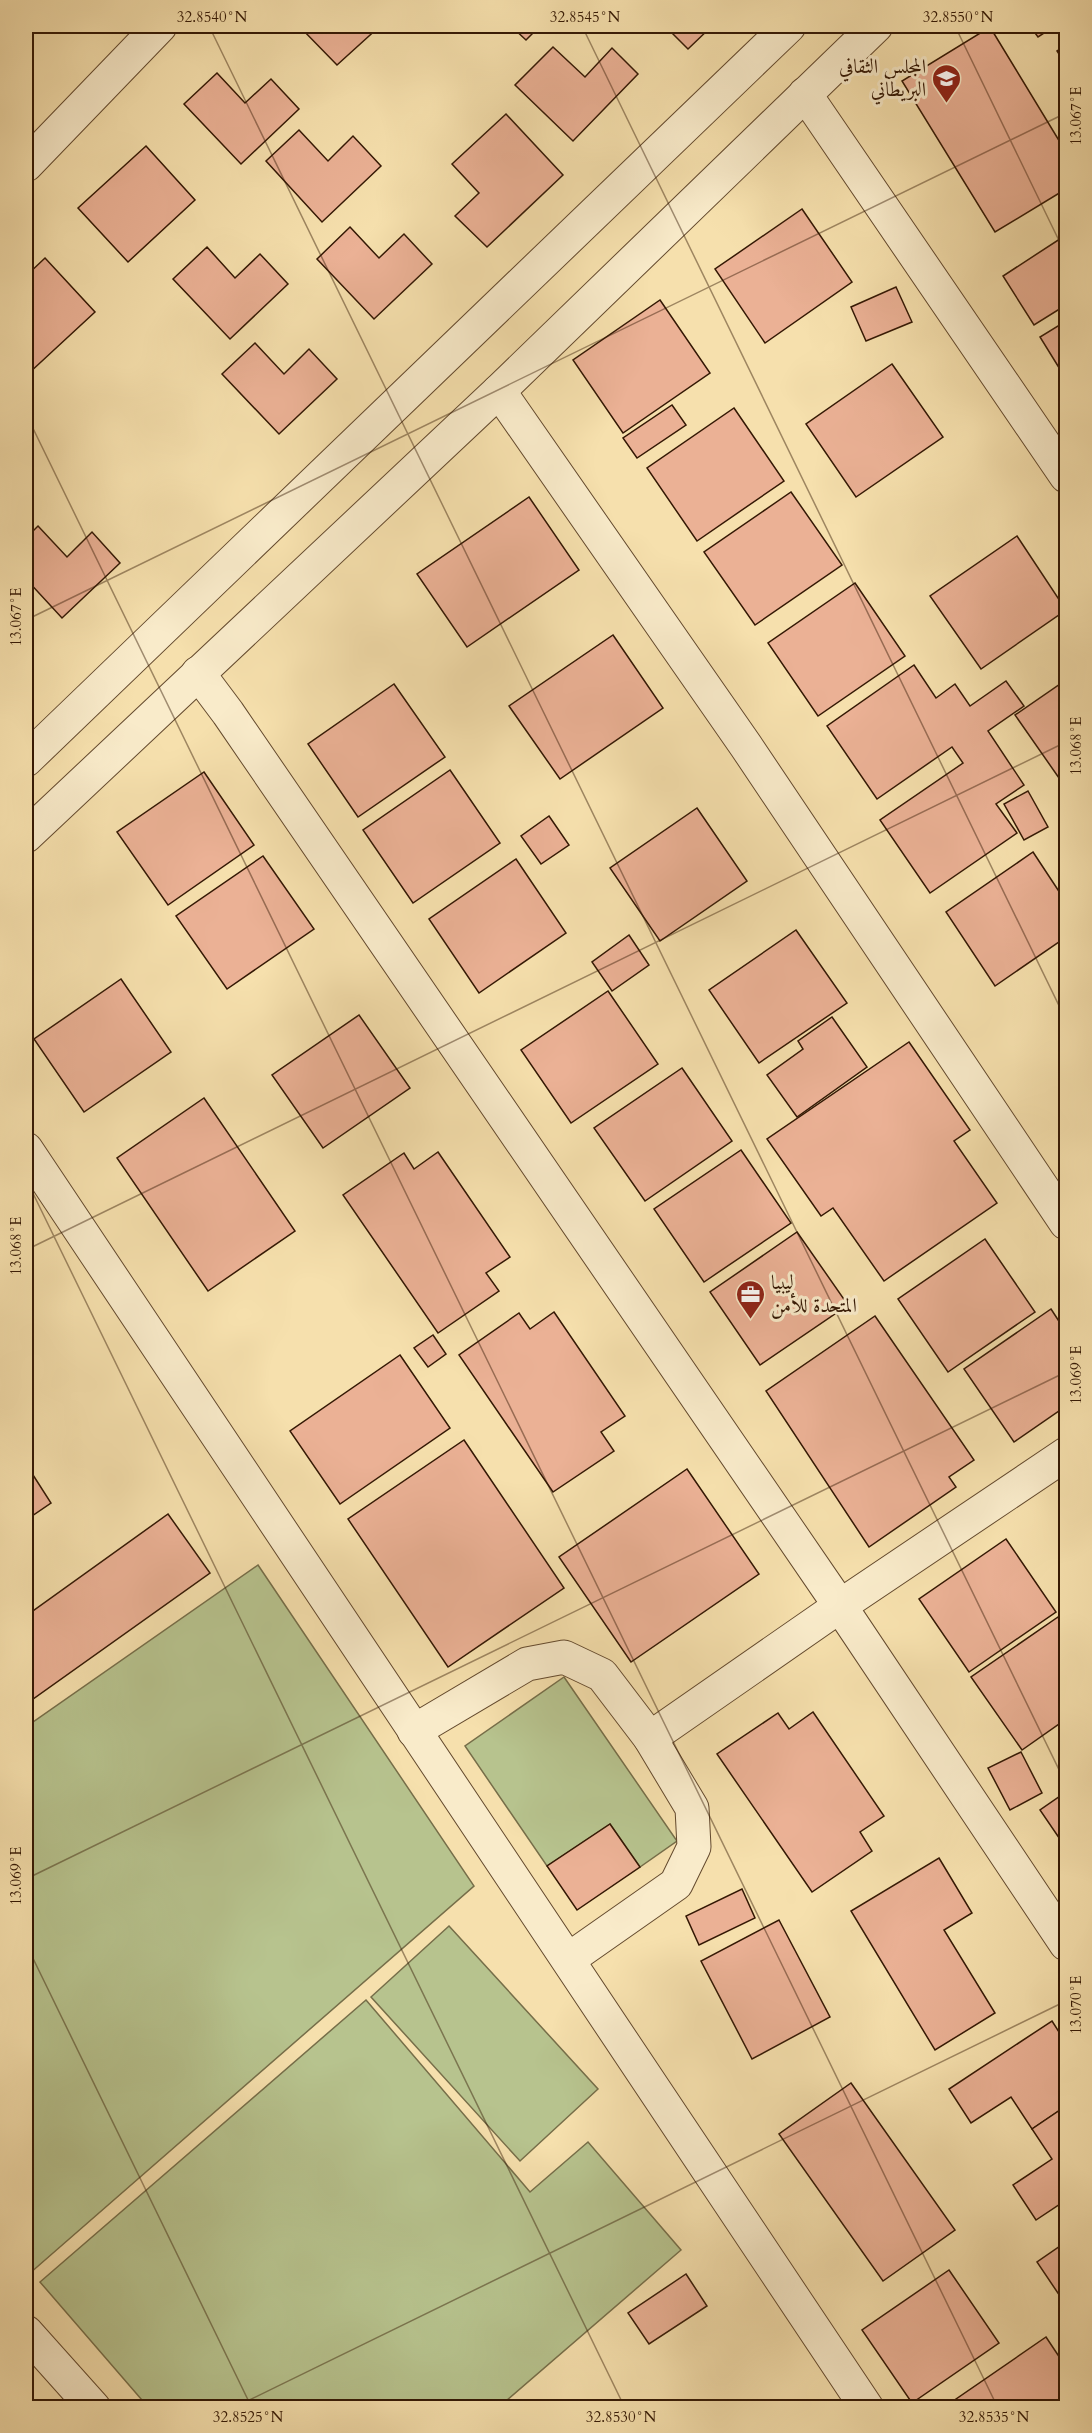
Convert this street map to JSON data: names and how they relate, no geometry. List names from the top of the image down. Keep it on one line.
{"places":{"school or university":["المجلس الثقافي البريطاني"],"office":["ليبيا المتحدة للأمن"]},"coordinates":["32.8540°N","32.8545°N","32.8550°N","13.067°E","13.068°E","13.069°E","13.070°E","32.8525°N","32.8530°N","32.8535°N"]}
